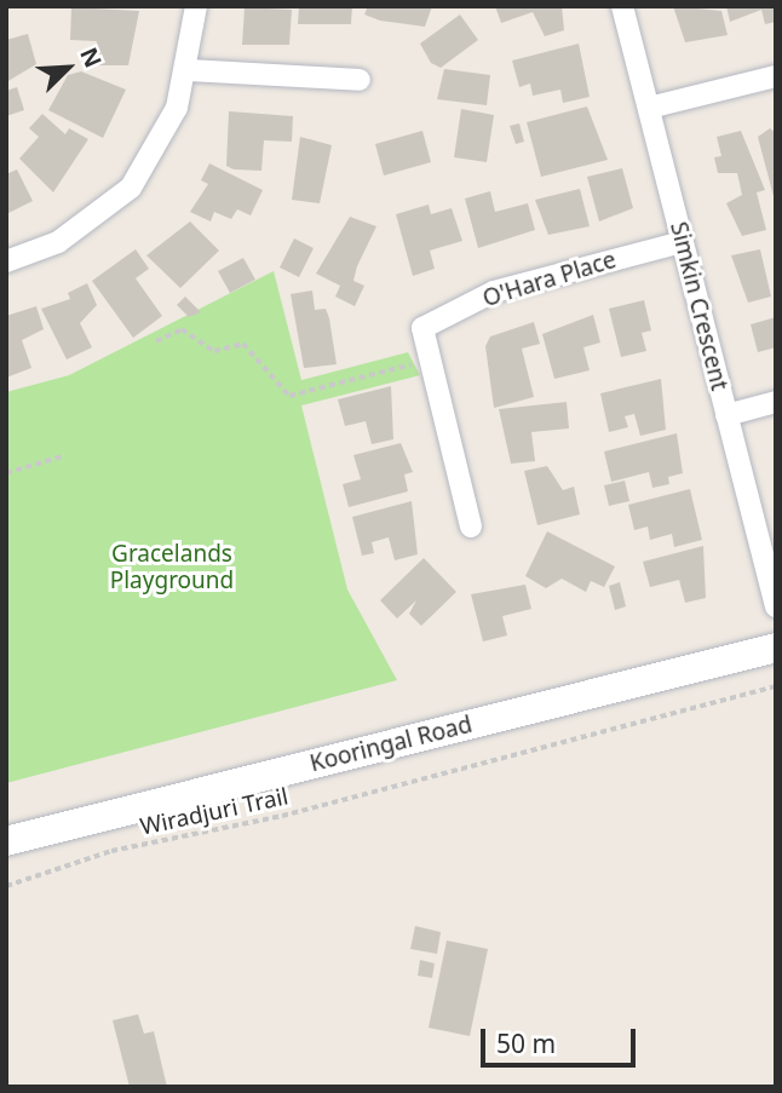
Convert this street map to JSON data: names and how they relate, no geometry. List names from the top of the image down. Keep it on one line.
{"streets":{"main road":["Kooringal Road"],"street":["O'Hara Place","Simkin Crescent"],"path":["Wiradjuri Trail"]},"crossings":[["O'Hara Place","Simkin Crescent"]],"parks":["Gracelands Playground"],"scale_bar":"50 m","north":"top right"}
